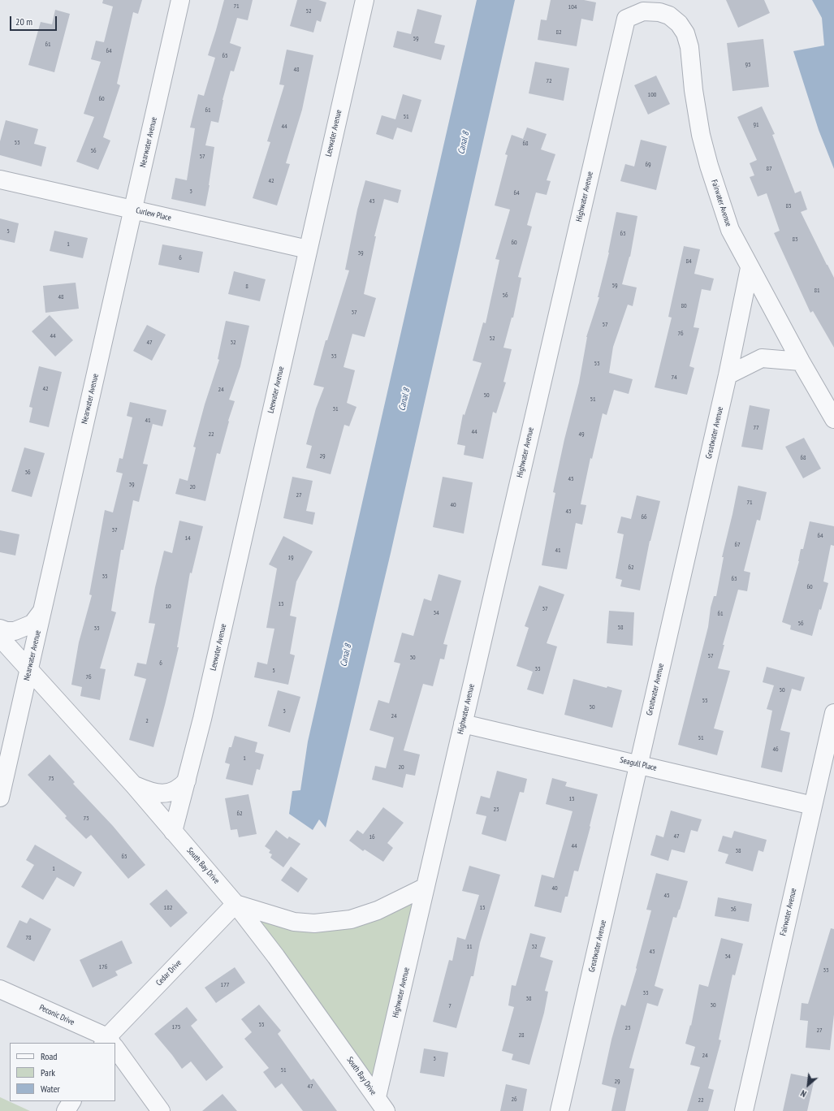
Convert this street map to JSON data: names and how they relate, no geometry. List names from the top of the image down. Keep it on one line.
{"streets":{"street":["Leewater Avenue","Nearwater Avenue","Highwater Avenue","Fairwater Avenue","Curlew Place","Greatwater Avenue","Seagull Place","South Bay Drive","Cedar Drive","Peconic Drive"]},"crossings":[["Leewater Avenue","Curlew Place"],["Leewater Avenue","South Bay Drive"],["Nearwater Avenue","Curlew Place"],["Nearwater Avenue","South Bay Drive"],["Highwater Avenue","Fairwater Avenue"],["Highwater Avenue","Seagull Place"],["Highwater Avenue","South Bay Drive"],["Fairwater Avenue","Greatwater Avenue"],["Fairwater Avenue","Seagull Place"],["Greatwater Avenue","Seagull Place"],["South Bay Drive","Cedar Drive"],["Cedar Drive","Peconic Drive"]],"water":["Canal 8"],"house_numbers":["71","104","52","82","59","61","64","65","95","48","72","100","60","61","51","91","44","53","68","56","57","69","87","42","3","64","43","85","5","63","83","60","1","39","6","84","59","8","81","56","48","80","37","57","76","44","52","47","32","33","53","74","42","24","50","51","31","41","77","44","22","49","29","68","36","45","39","20","27","71","40","43","66","37","64","14","67","41","19","62","35","63","60","15","10","37","34","61","56","58","33","57","30","6","33","5","76","50","55","50","3","24","2","51","46","1","20","75","15","23","62","73","47","16","44","38","65","1","40","45","182","15","36","78","11","32","43","34","176","33","177","33","38","30","7","55","175","23","27","28","24","3","51","29","47","26","22"],"legend":["Road","Park","Water"],"scale_bar":"20 m","north":"bottom left"}
